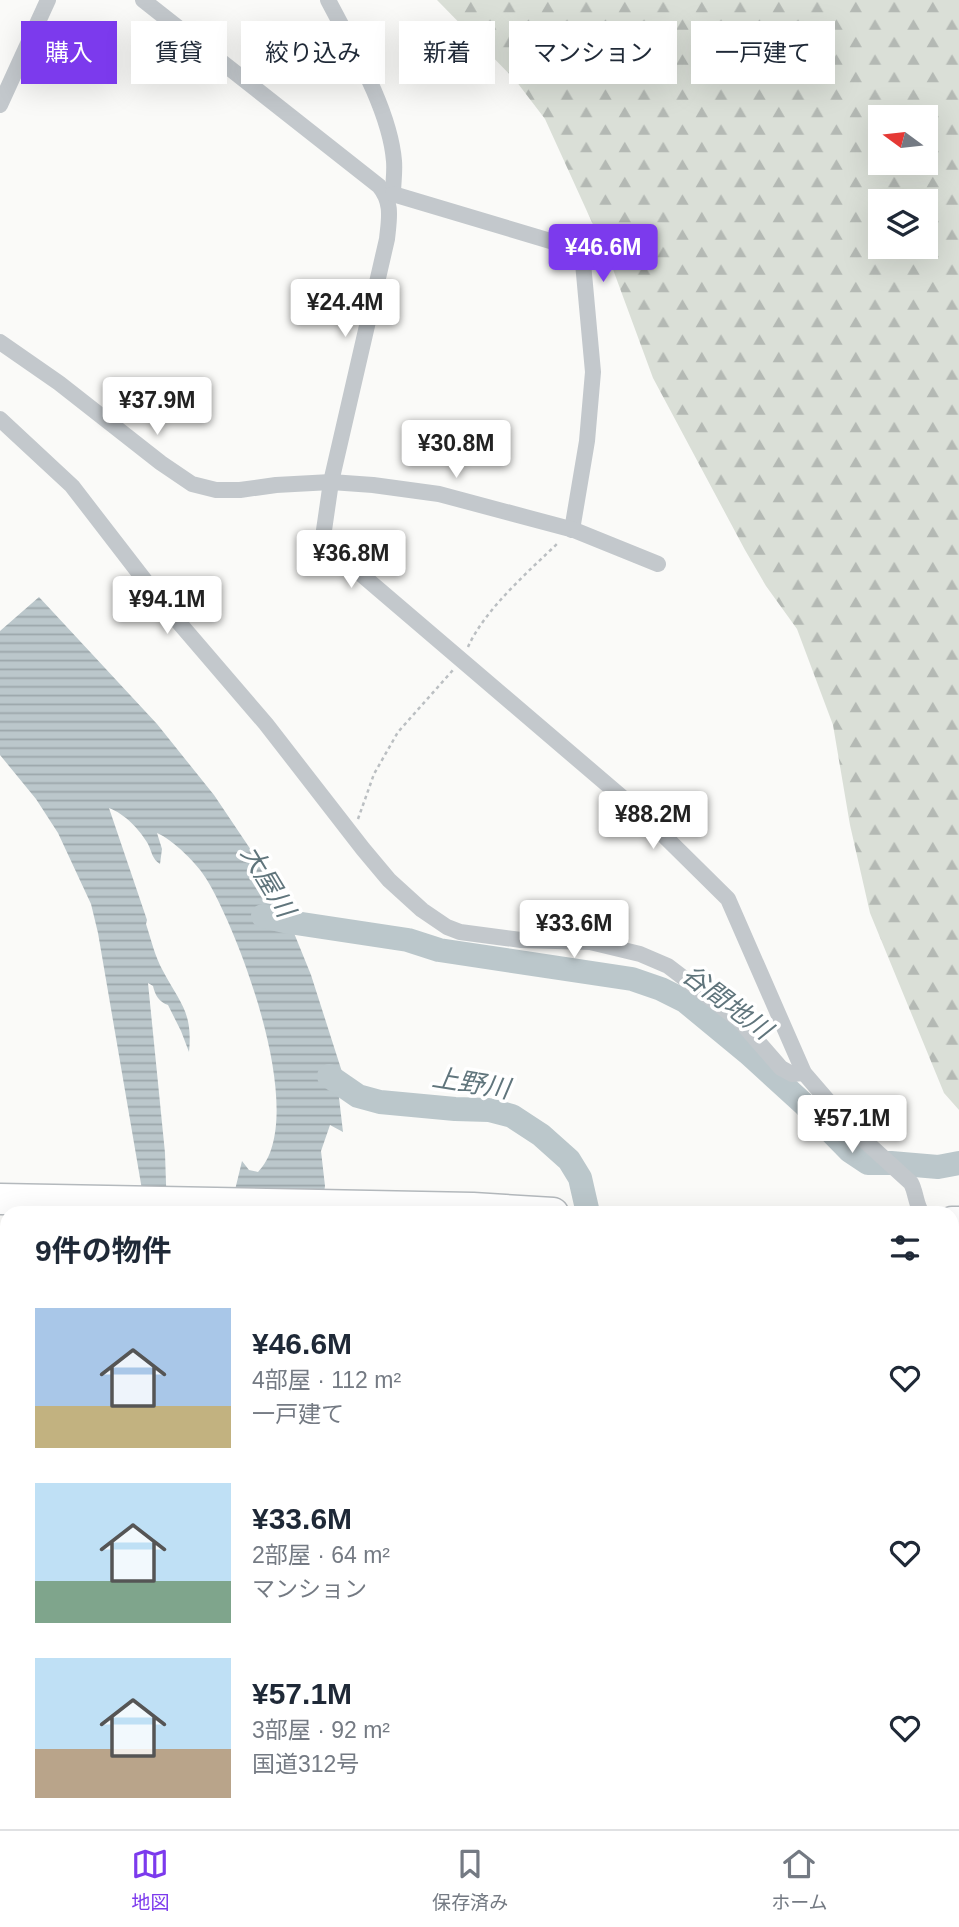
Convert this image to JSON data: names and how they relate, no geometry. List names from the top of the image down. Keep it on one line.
{"water":["大屋川","谷間地川","上野川"],"north":"left","page":{"chip":["購入","賃貸","絞り込み","新着","マンション","一戸建て"],"price":["¥46.6M","¥24.4M","¥37.9M","¥30.8M","¥36.8M","¥94.1M","¥88.2M","¥33.6M","¥57.1M"],"heading":"9件の物件","list":[{"name":"¥46.6M","note":"4部屋 · 112 m² · 一戸建て"},{"name":"¥33.6M","note":"2部屋 · 64 m² · マンション"},{"name":"¥57.1M","note":"3部屋 · 92 m² · 国道312号"}],"tabs":["地図","保存済み","ホーム"]}}
